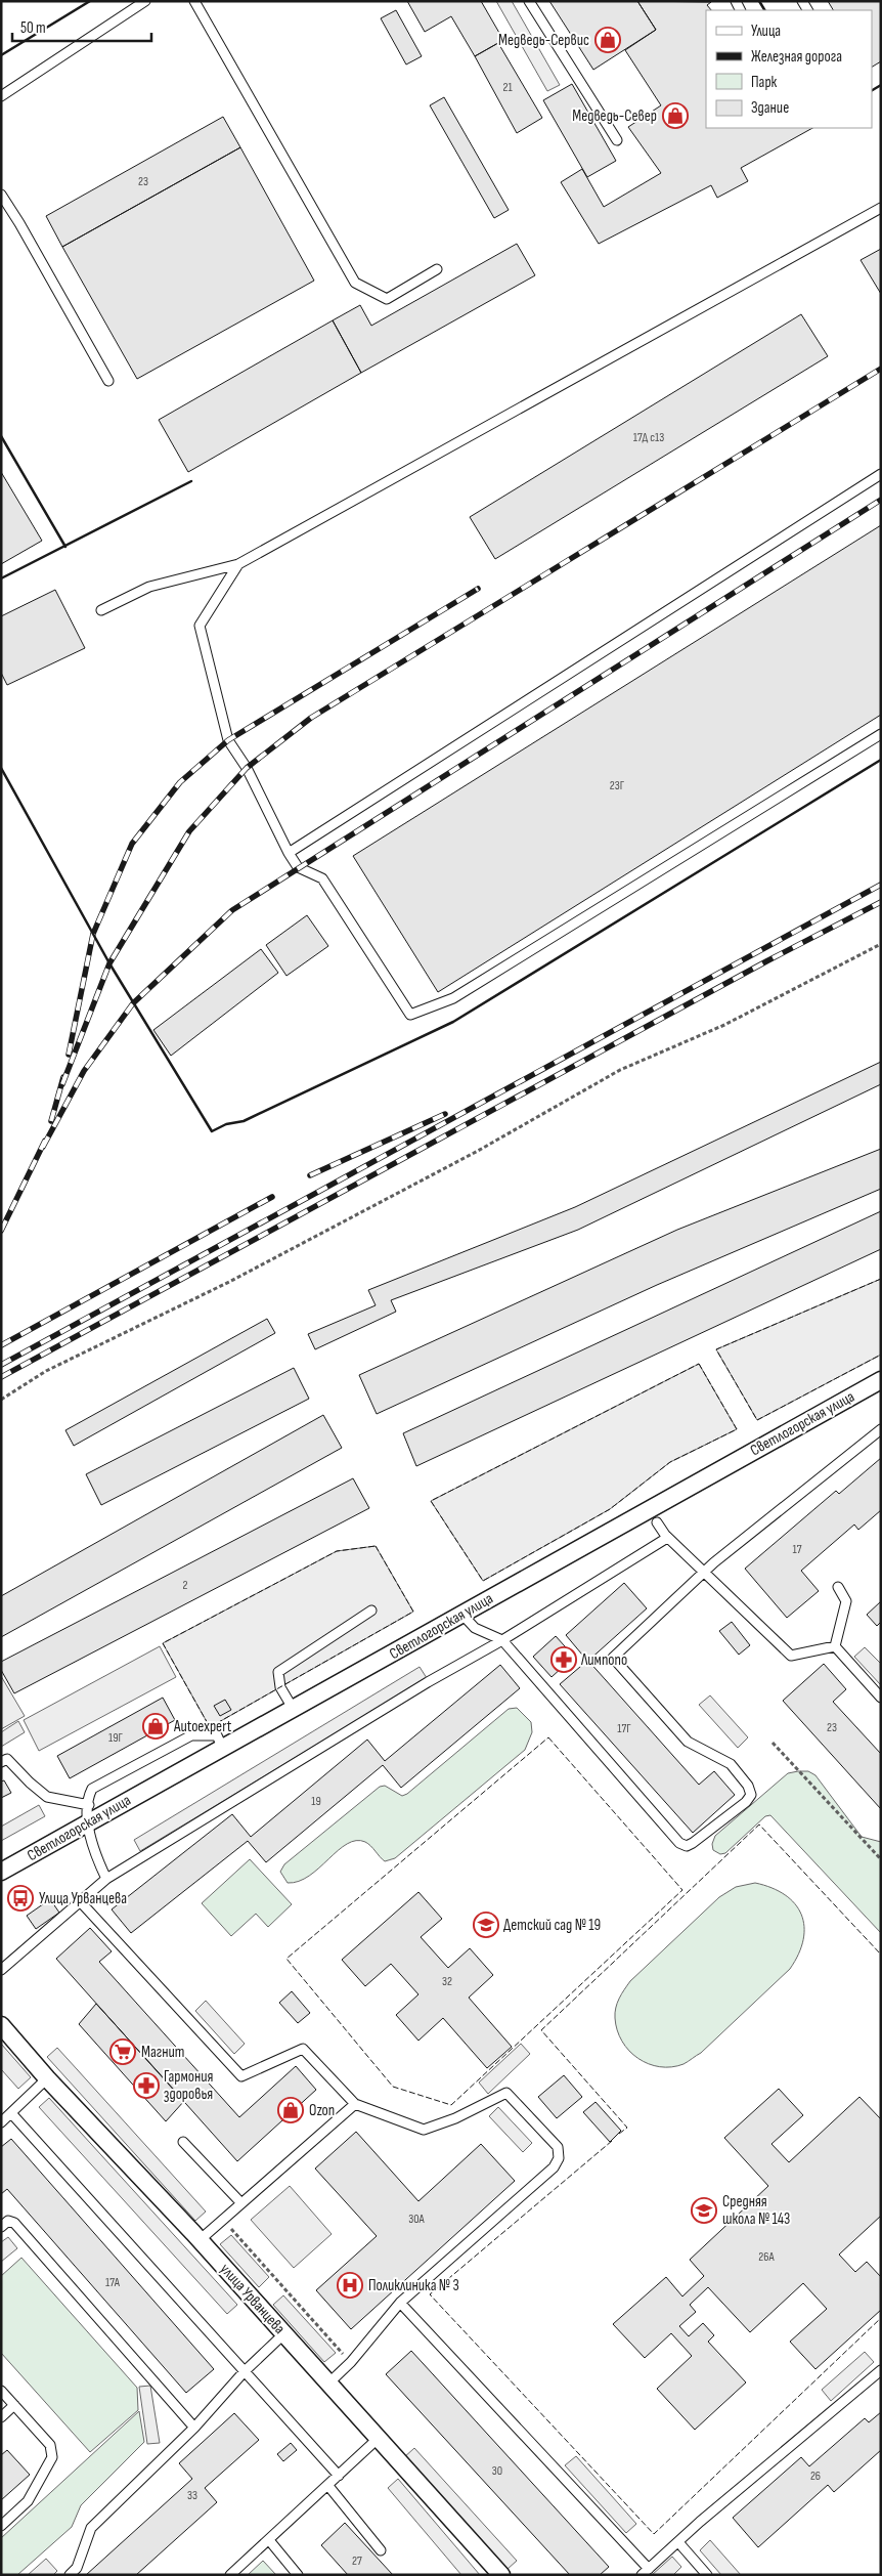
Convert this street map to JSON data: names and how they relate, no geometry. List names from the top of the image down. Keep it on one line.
{"streets":{"street":["Светлогорская улица","улица Урванцева"]},"places":{"shop":["Медведь-Сервис","Медведь-Север","Autoexpert","Ozon"],"pharmacy":["Лимпопо","Гармония здоровья"],"bus stop":["Улица Урванцева"],"school or university":["Детский сад № 19","Средняя школа № 143"],"supermarket":["Магнит"],"hospital":["Поликлиника № 3"]},"house_numbers":["21","23","17Д с13","23Г","17","2","23","17Г","19Г","19","32","30А","26А","17А","30","26","33","27"],"legend":["Улица","Железная дорога","Парк","Здание"],"scale_bar":"50 m"}
